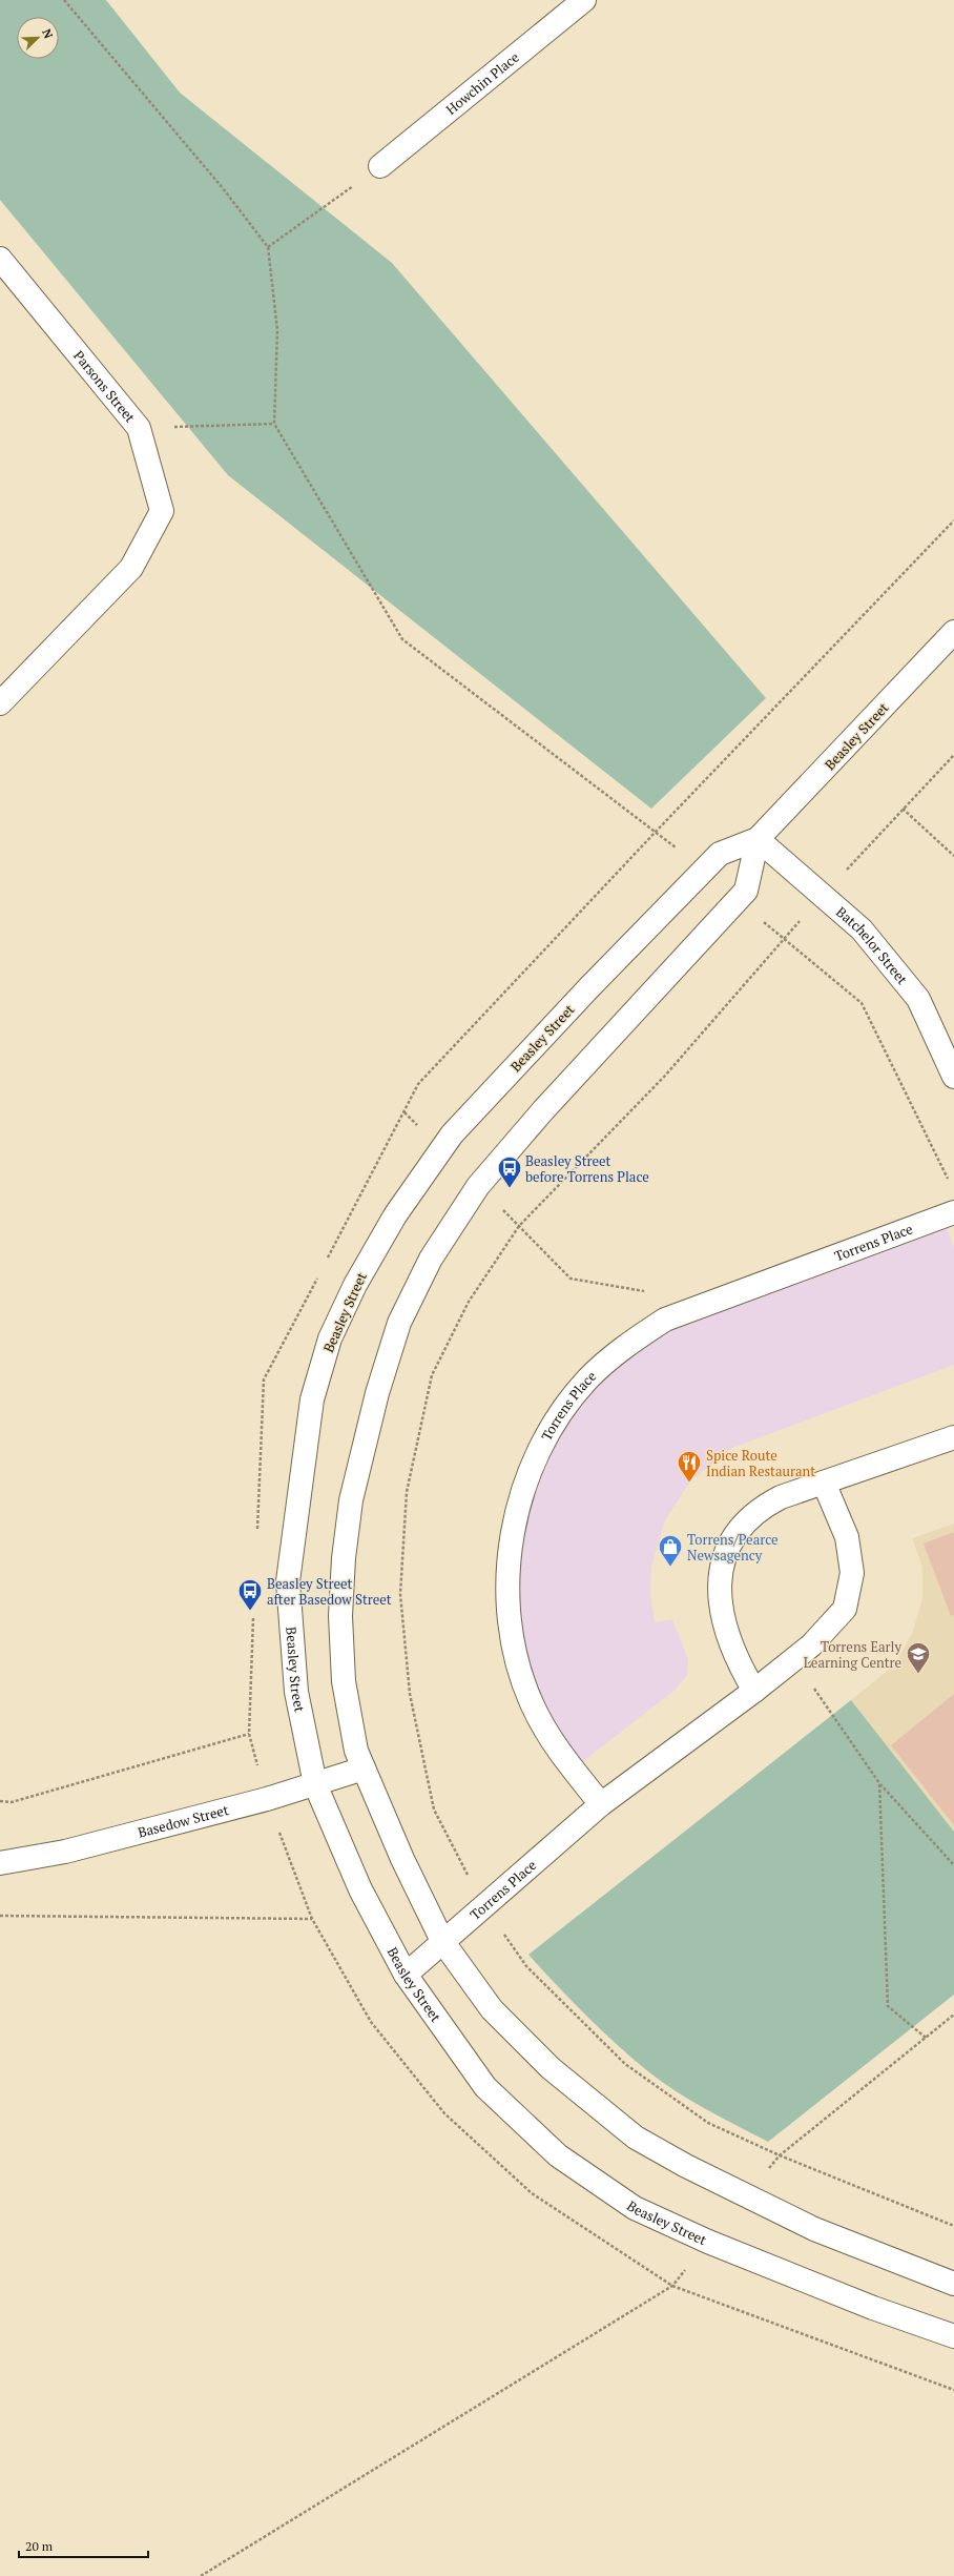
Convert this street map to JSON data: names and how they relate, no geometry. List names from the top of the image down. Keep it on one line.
{"streets":{"main road":["Howchin Place","Parsons Street","Beasley Street","Batchelor Street","Torrens Place","Basedow Street"]},"crossings":[["Beasley Street","Batchelor Street"],["Beasley Street","Torrens Place"],["Beasley Street","Basedow Street"]],"places":{"bus stop":["Beasley Street before Torrens Place","Beasley Street after Basedow Street"],"restaurant":["Spice Route Indian Restaurant"],"shop":["Torrens/Pearce Newsagency"],"school or university":["Torrens Early Learning Centre"]},"scale_bar":"20 m","north":"top right"}
